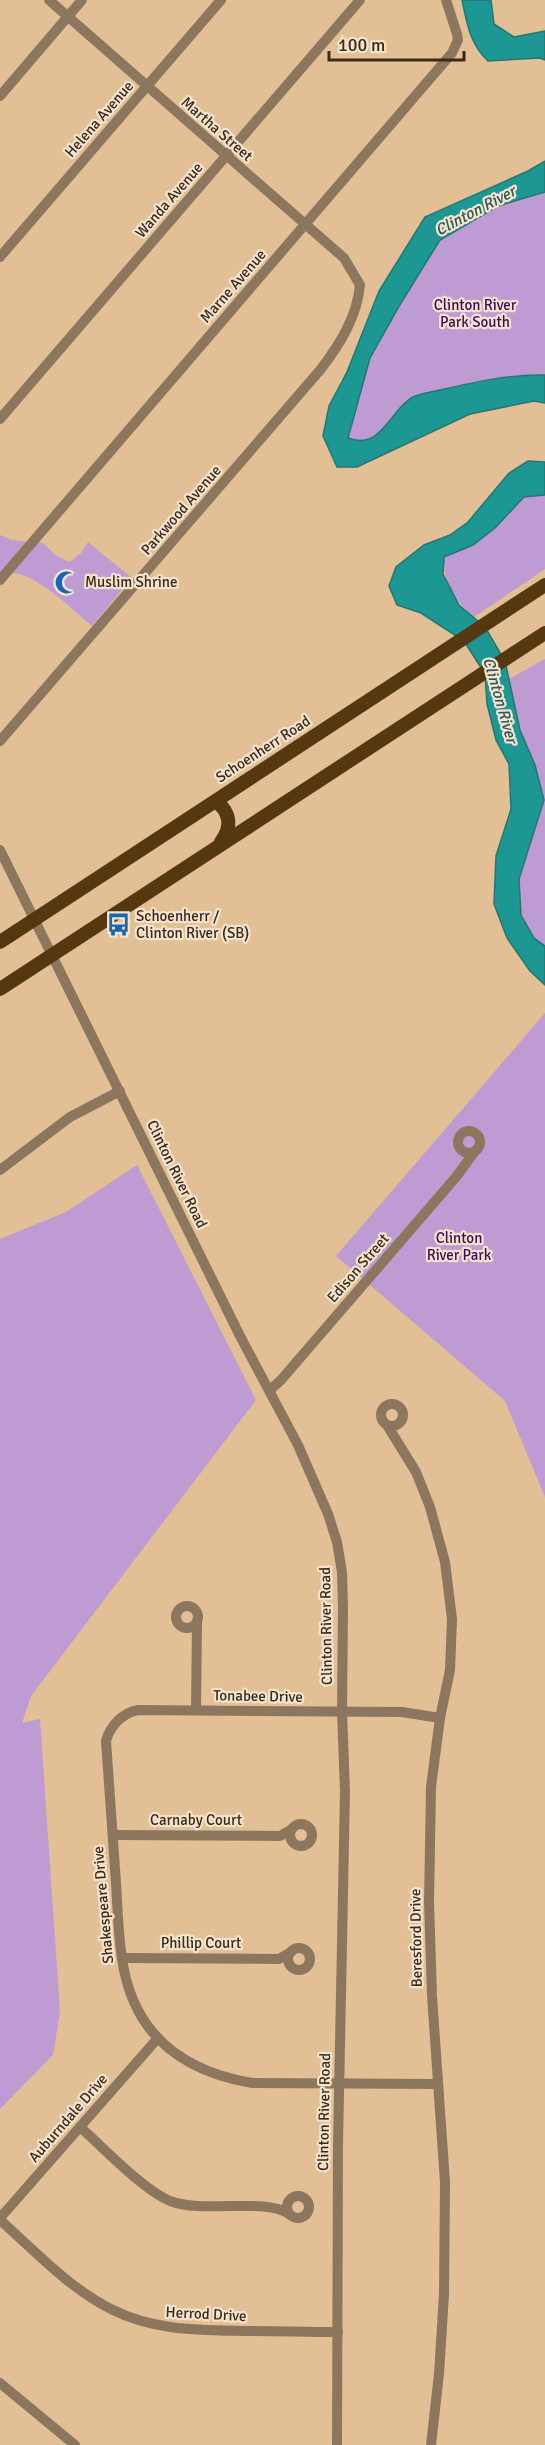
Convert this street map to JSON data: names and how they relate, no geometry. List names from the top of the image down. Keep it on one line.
{"streets":{"main road":["Schoenherr Road"],"street":["Helena Avenue","Martha Street","Wanda Avenue","Marne Avenue","Parkwood Avenue","Clinton River Road","Edison Street","Tonabee Drive","Carnaby Court","Shakespeare Drive","Beresford Drive","Phillip Court","Auburndale Drive","Herrod Drive"]},"crossings":[["Helena Avenue","Martha Street"],["Martha Street","Wanda Avenue"],["Martha Street","Marne Avenue"],["Martha Street","Parkwood Avenue"],["Schoenherr Road","Clinton River Road"],["Clinton River Road","Edison Street"],["Clinton River Road","Tonabee Drive"],["Clinton River Road","Shakespeare Drive"],["Clinton River Road","Herrod Drive"],["Tonabee Drive","Shakespeare Drive"],["Tonabee Drive","Beresford Drive"],["Carnaby Court","Shakespeare Drive"],["Shakespeare Drive","Beresford Drive"],["Shakespeare Drive","Phillip Court"],["Shakespeare Drive","Auburndale Drive"],["Auburndale Drive","Herrod Drive"]],"water":["Clinton River"],"parks":["Clinton River Park South","Clinton River Park"],"places":{"mosque":["Muslim Shrine"],"bus stop":["Schoenherr / Clinton River (SB)"]},"scale_bar":"100 m"}
